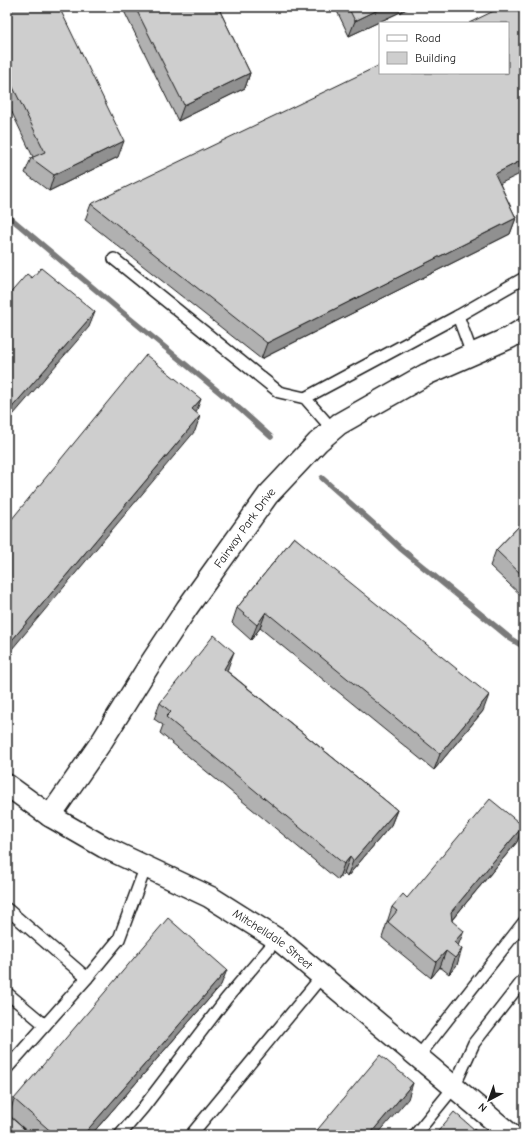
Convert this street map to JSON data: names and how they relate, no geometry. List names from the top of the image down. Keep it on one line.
{"streets":{"street":["Fairway Park Drive","Mitchelldale Street"]},"crossings":[["Fairway Park Drive","Mitchelldale Street"]],"legend":["Road","Building"],"north":"bottom left"}
